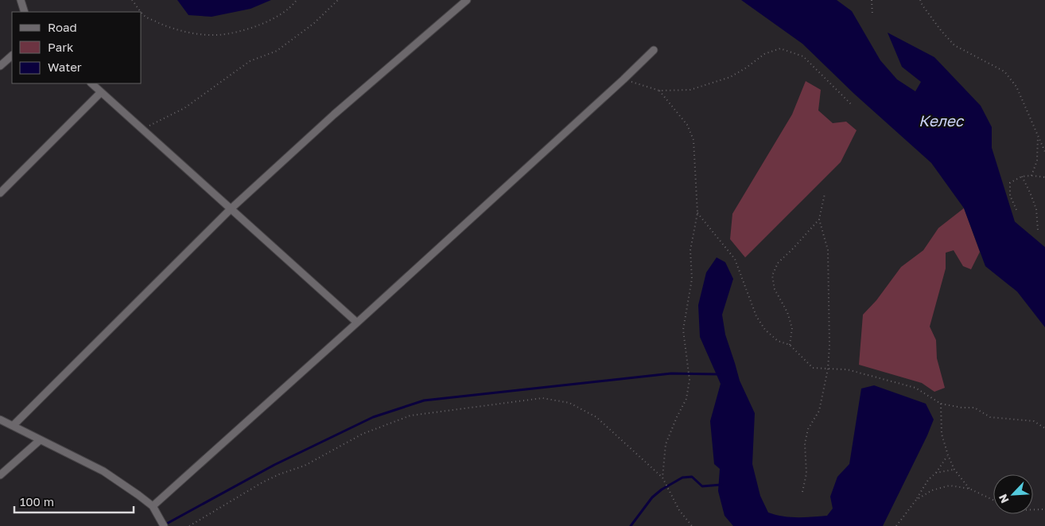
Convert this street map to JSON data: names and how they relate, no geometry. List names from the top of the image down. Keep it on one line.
{"water":["Келес"],"legend":["Road","Park","Water"],"scale_bar":"100 m","north":"bottom left"}
